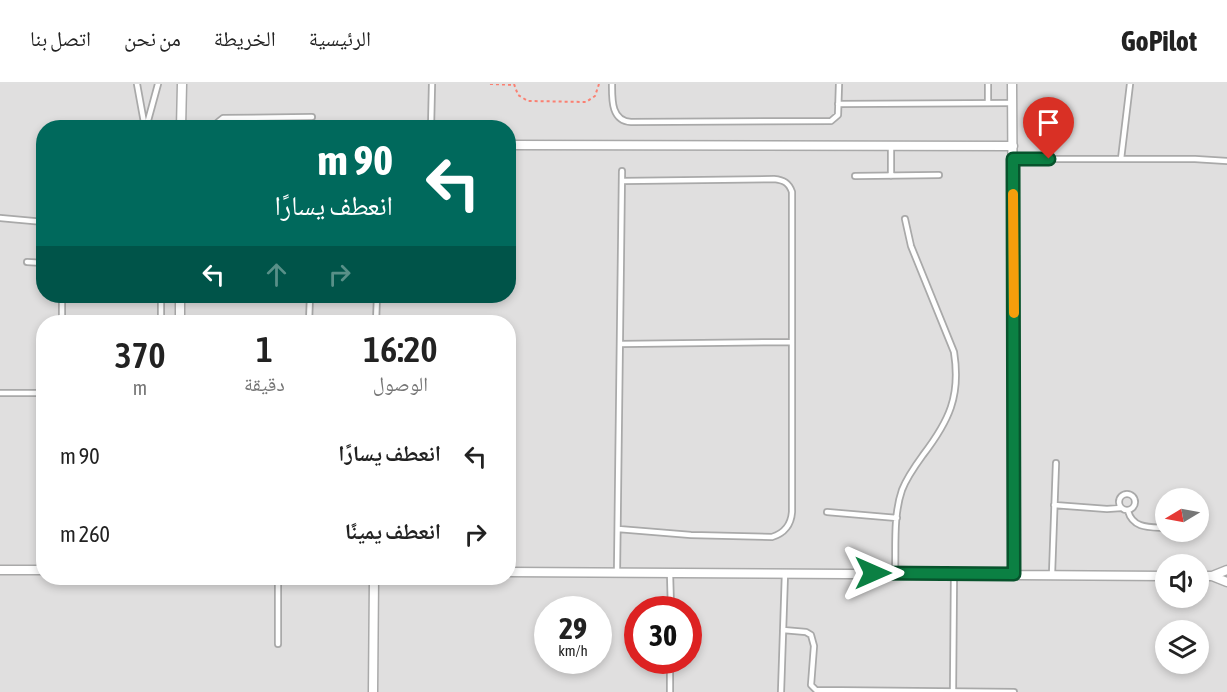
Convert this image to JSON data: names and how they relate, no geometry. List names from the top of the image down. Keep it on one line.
{"north":"left","page":{"header":"GoPilot","nav":["الرئيسية","الخريطة","من نحن","اتصل بنا"],"turn":["90 m","انعطف يسارًا"],"eta":["16:20","الوصول","1","دقيقة","370","m"],"list":[{"name":"انعطف يسارًا","value":"90 m"},{"name":"انعطف يمينًا","value":"260 m"}],"speed":"29 km/h","limit":"30"}}
